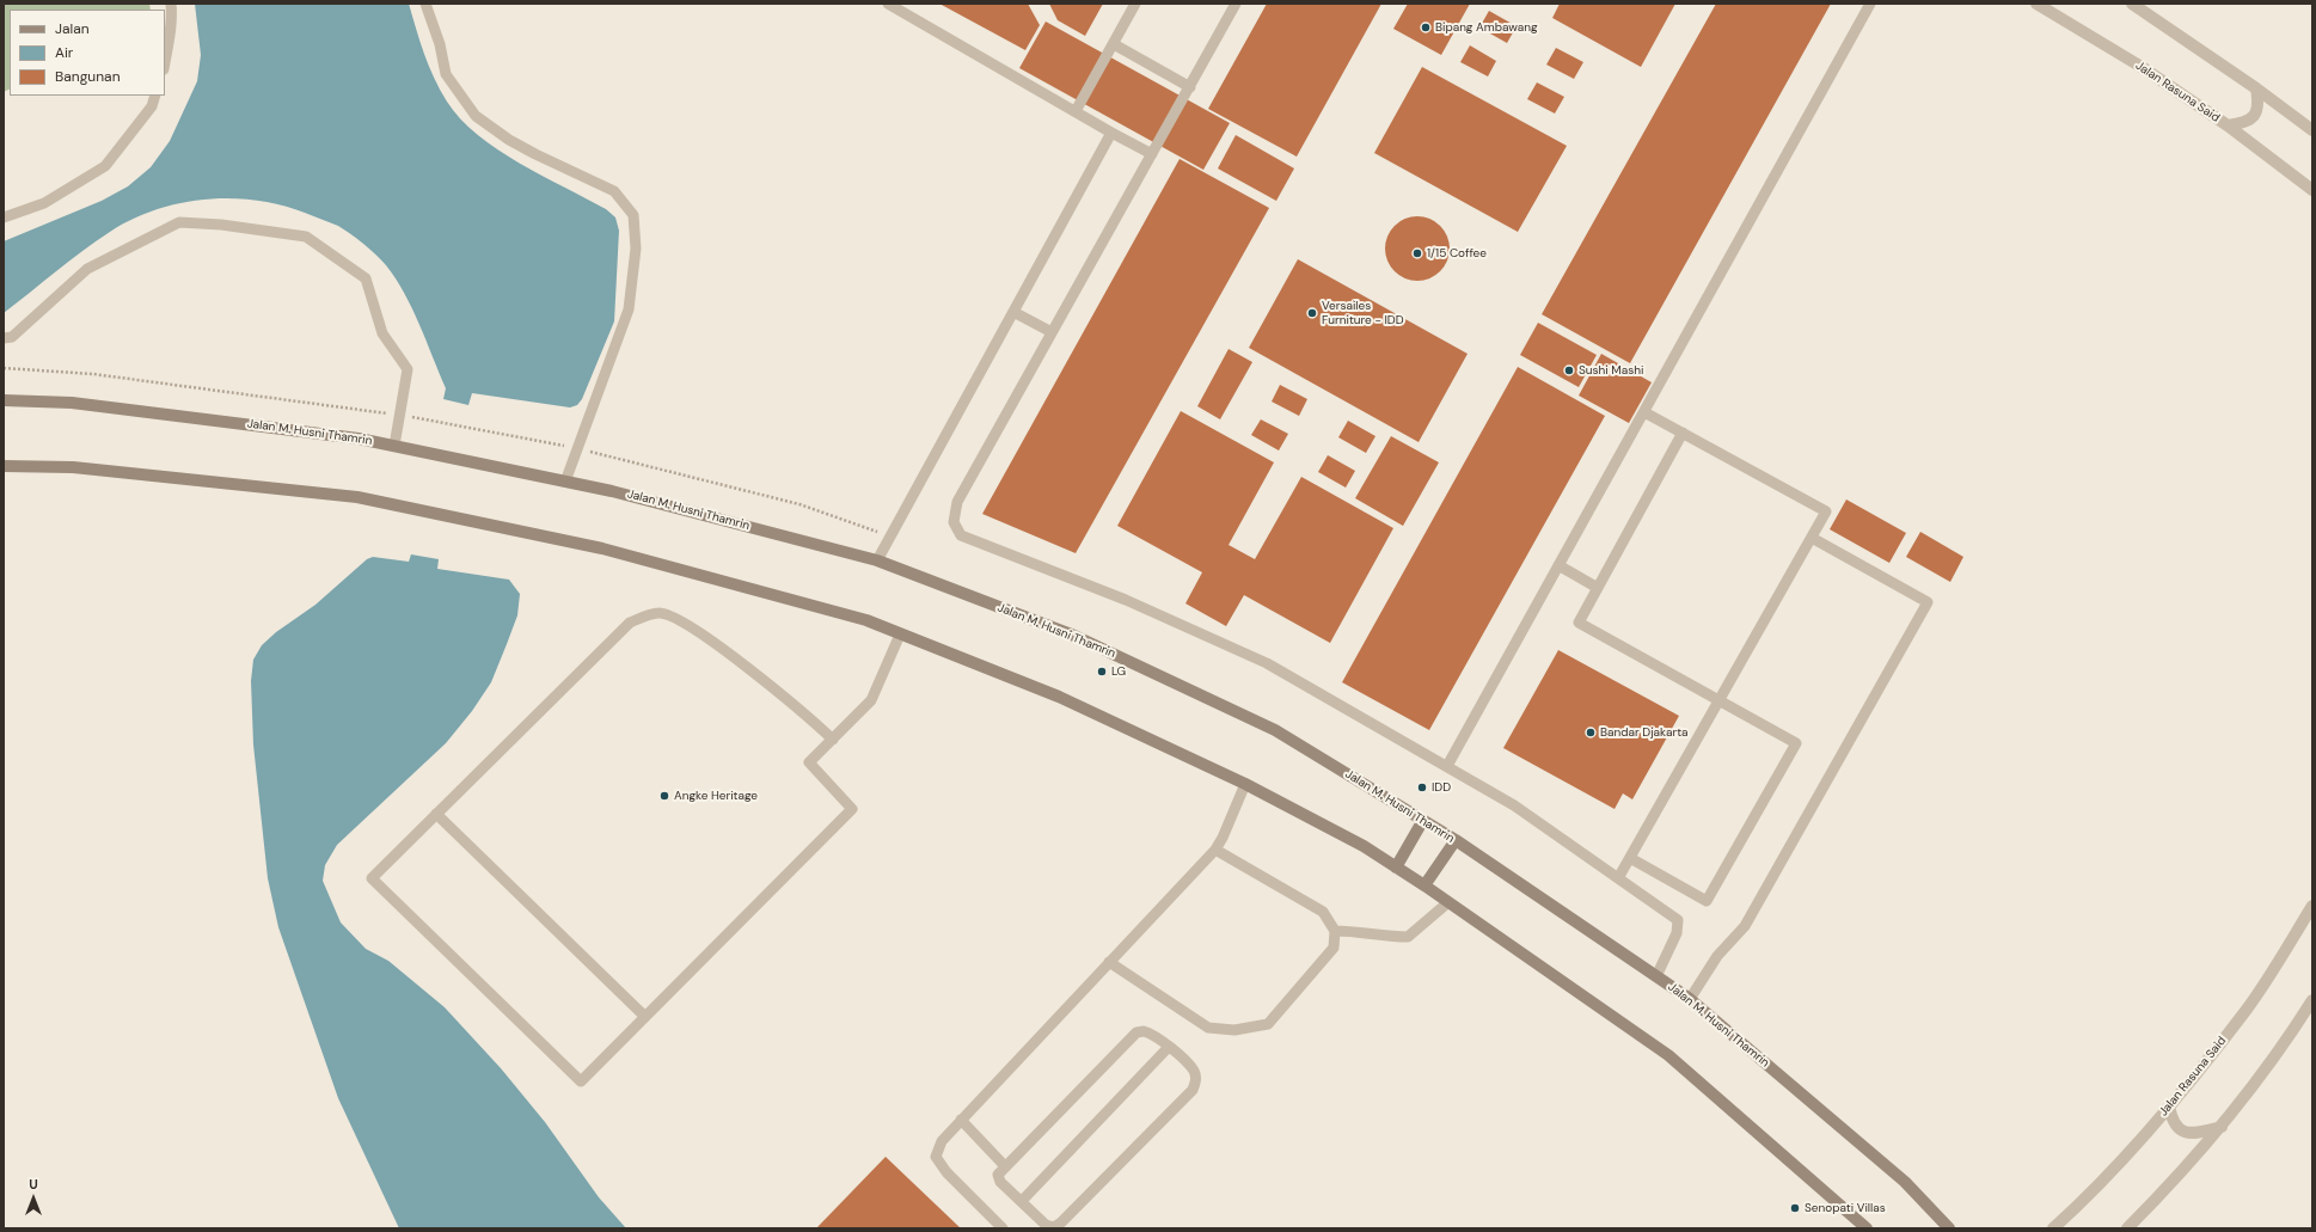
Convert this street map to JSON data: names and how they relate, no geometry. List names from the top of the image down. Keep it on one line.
{"streets":{"main road":["Jalan M. Husni Thamrin"],"street":["Jalan Rasuna Said"]},"places":["Bipang Ambawang","1/15 Coffee","Versailes Furniture - IDD","Sushi Mashi","LG","Bandar Djakarta","IDD","Angke Heritage","Senopati Villas"],"legend":["Jalan","Air","Bangunan"],"north":"top"}
